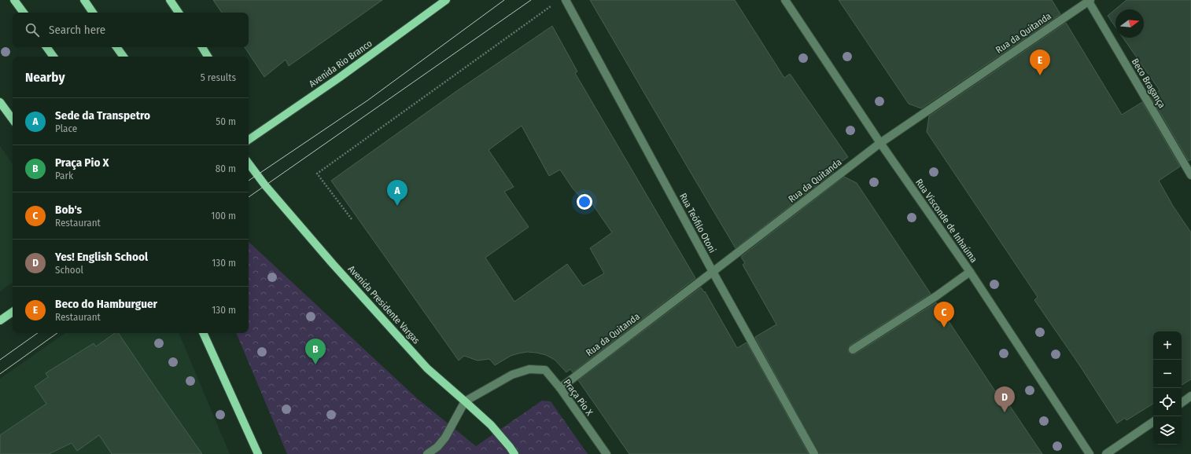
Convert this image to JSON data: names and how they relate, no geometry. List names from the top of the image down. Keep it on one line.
{"streets":{"main road":["Avenida Rio Branco","Avenida Presidente Vargas"],"street":["Rua da Quitanda","Beco Bragança","Rua Visconde de Inhaúma","Rua Teófilo Otoni","Praça Pio X"]},"crossings":[["Rua da Quitanda","Beco Bragança"],["Rua da Quitanda","Rua Visconde de Inhaúma"],["Rua da Quitanda","Rua Teófilo Otoni"],["Rua da Quitanda","Praça Pio X"],["Avenida Presidente Vargas","Praça Pio X"]],"north":"right","page":{"search":"Search here","pins":["E","A","C","B","D"],"heading":["Nearby","5 results"],"list":[{"mark":"A","name":"Sede da Transpetro","note":"Place","value":"50 m"},{"mark":"B","name":"Praça Pio X","note":"Park","value":"80 m"},{"mark":"C","name":"Bob's","note":"Restaurant","value":"100 m"},{"mark":"D","name":"Yes! English School","note":"School","value":"130 m"},{"mark":"E","name":"Beco do Hamburguer","note":"Restaurant","value":"130 m"}],"map_buttons":["+","−"]}}
